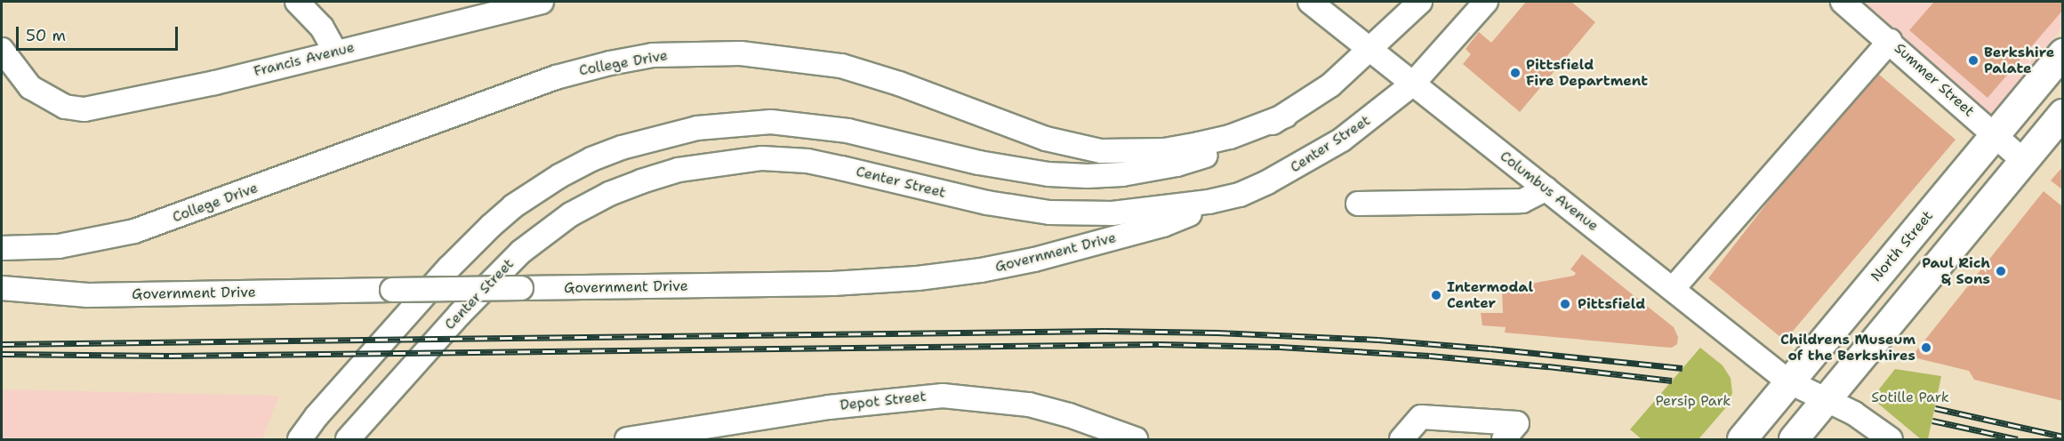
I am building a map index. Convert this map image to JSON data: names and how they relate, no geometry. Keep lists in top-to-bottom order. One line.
{"streets":{"main road":["North Street"],"street":["Francis Avenue","College Drive","Summer Street","Center Street","Columbus Avenue","Government Drive","Depot Street"]},"crossings":[["Summer Street","North Street"],["Center Street","Columbus Avenue"],["Center Street","Government Drive"],["Columbus Avenue","North Street"]],"parks":["Sotille Park","Persip Park"],"places":["Berkshire Palate","Pittsfield Fire Department","Paul Rich & Sons","Intermodal Center","Pittsfield","Childrens Museum of the Berkshires"],"scale_bar":"50 m"}
